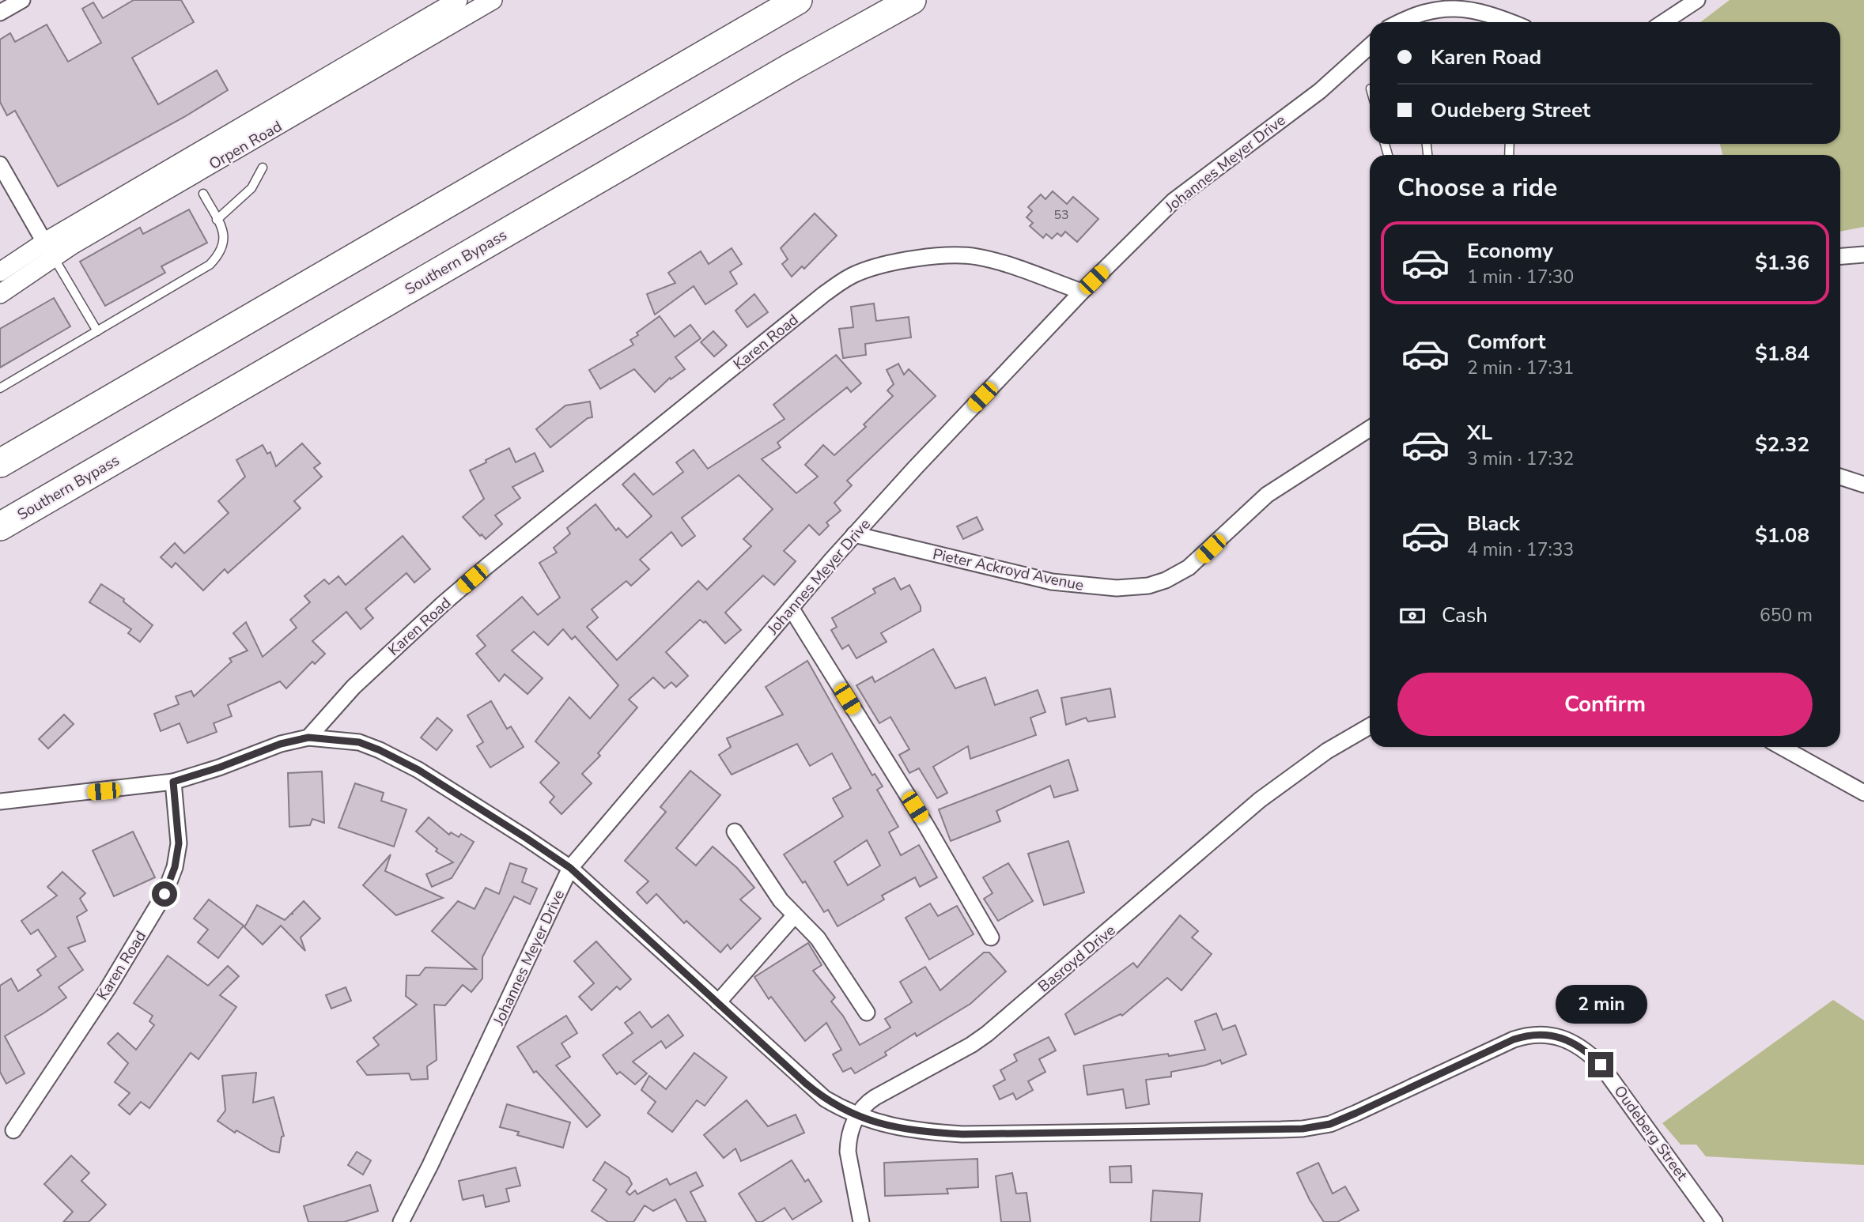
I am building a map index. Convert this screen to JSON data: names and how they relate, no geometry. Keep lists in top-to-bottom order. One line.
{"streets":{"highway":["Southern Bypass"],"street":["Orpen Road","Johannes Meyer Drive","Karen Road","Pieter Ackroyd Avenue","Basroyd Drive","Oudeberg Street"]},"crossings":[["Johannes Meyer Drive","Karen Road"],["Johannes Meyer Drive","Pieter Ackroyd Avenue"],["Johannes Meyer Drive","Oudeberg Street"],["Karen Road","Oudeberg Street"],["Basroyd Drive","Oudeberg Street"]],"house_numbers":["53"],"page":{"banner":["Karen Road","Oudeberg Street"],"heading":"Choose a ride","list":[{"name":"Economy","note":"1 min · 17:30","value":"$1.36"},{"name":"Comfort","note":"2 min · 17:31","value":"$1.84"},{"name":"XL","note":"3 min · 17:32","value":"$2.32"},{"name":"Black","note":"4 min · 17:33","value":"$1.08"}],"pay":["Cash","650 m"],"buttons":"Confirm","bubble":"2 min"}}
